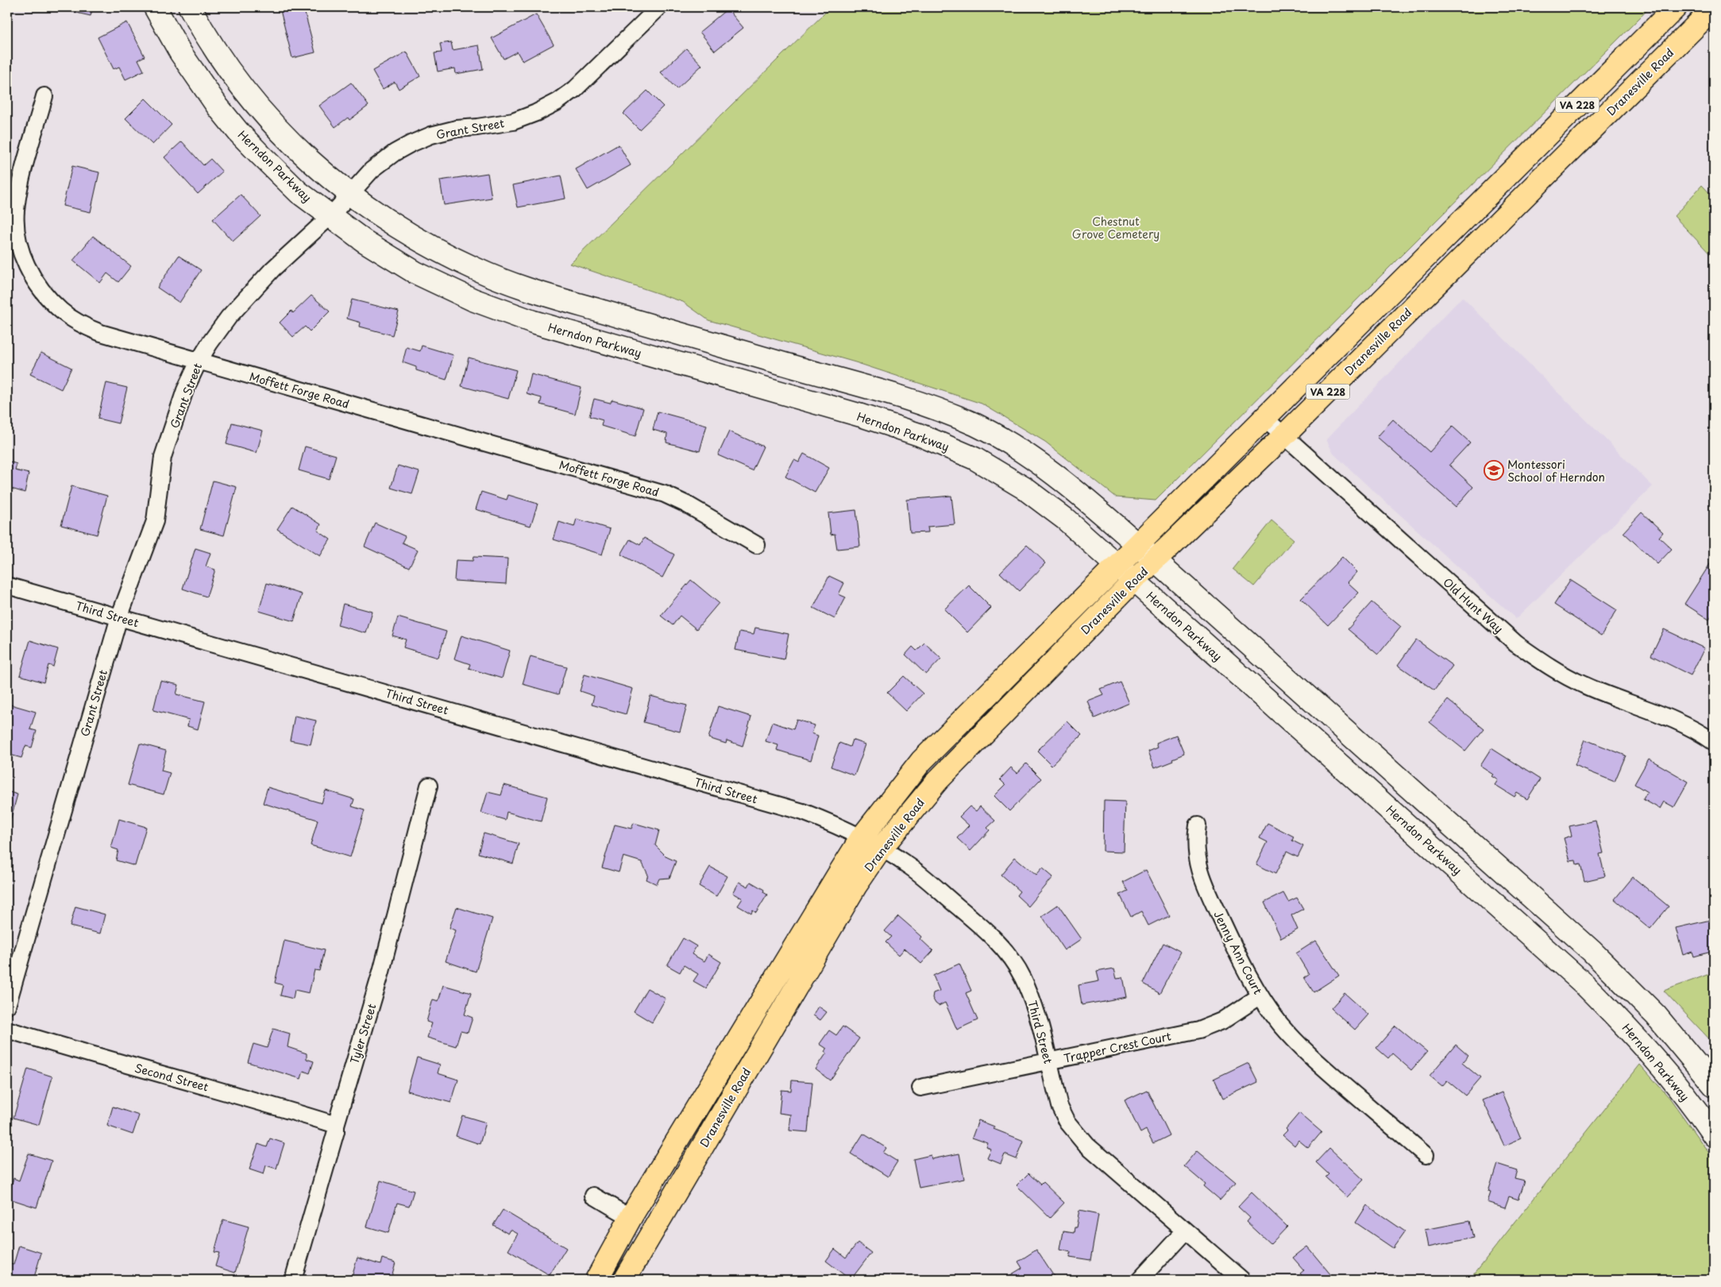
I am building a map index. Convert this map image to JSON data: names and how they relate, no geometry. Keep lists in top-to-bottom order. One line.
{"streets":{"main road":["Dranesville Road","VA 228","Herndon Parkway"],"street":["Grant Street","Moffett Forge Road","Old Hunt Way","Third Street","Jenny Ann Court","Tyler Street","Trapper Crest Court","Second Street"]},"crossings":[["Dranesville Road","Herndon Parkway"],["Dranesville Road","Old Hunt Way"],["Dranesville Road","Third Street"],["Grant Street","Herndon Parkway"],["Grant Street","Moffett Forge Road"],["Grant Street","Third Street"],["Third Street","Trapper Crest Court"],["Jenny Ann Court","Trapper Crest Court"],["Tyler Street","Second Street"]],"parks":["Chestnut Grove Cemetery"],"places":{"school or university":["Montessori School of Herndon"]}}
